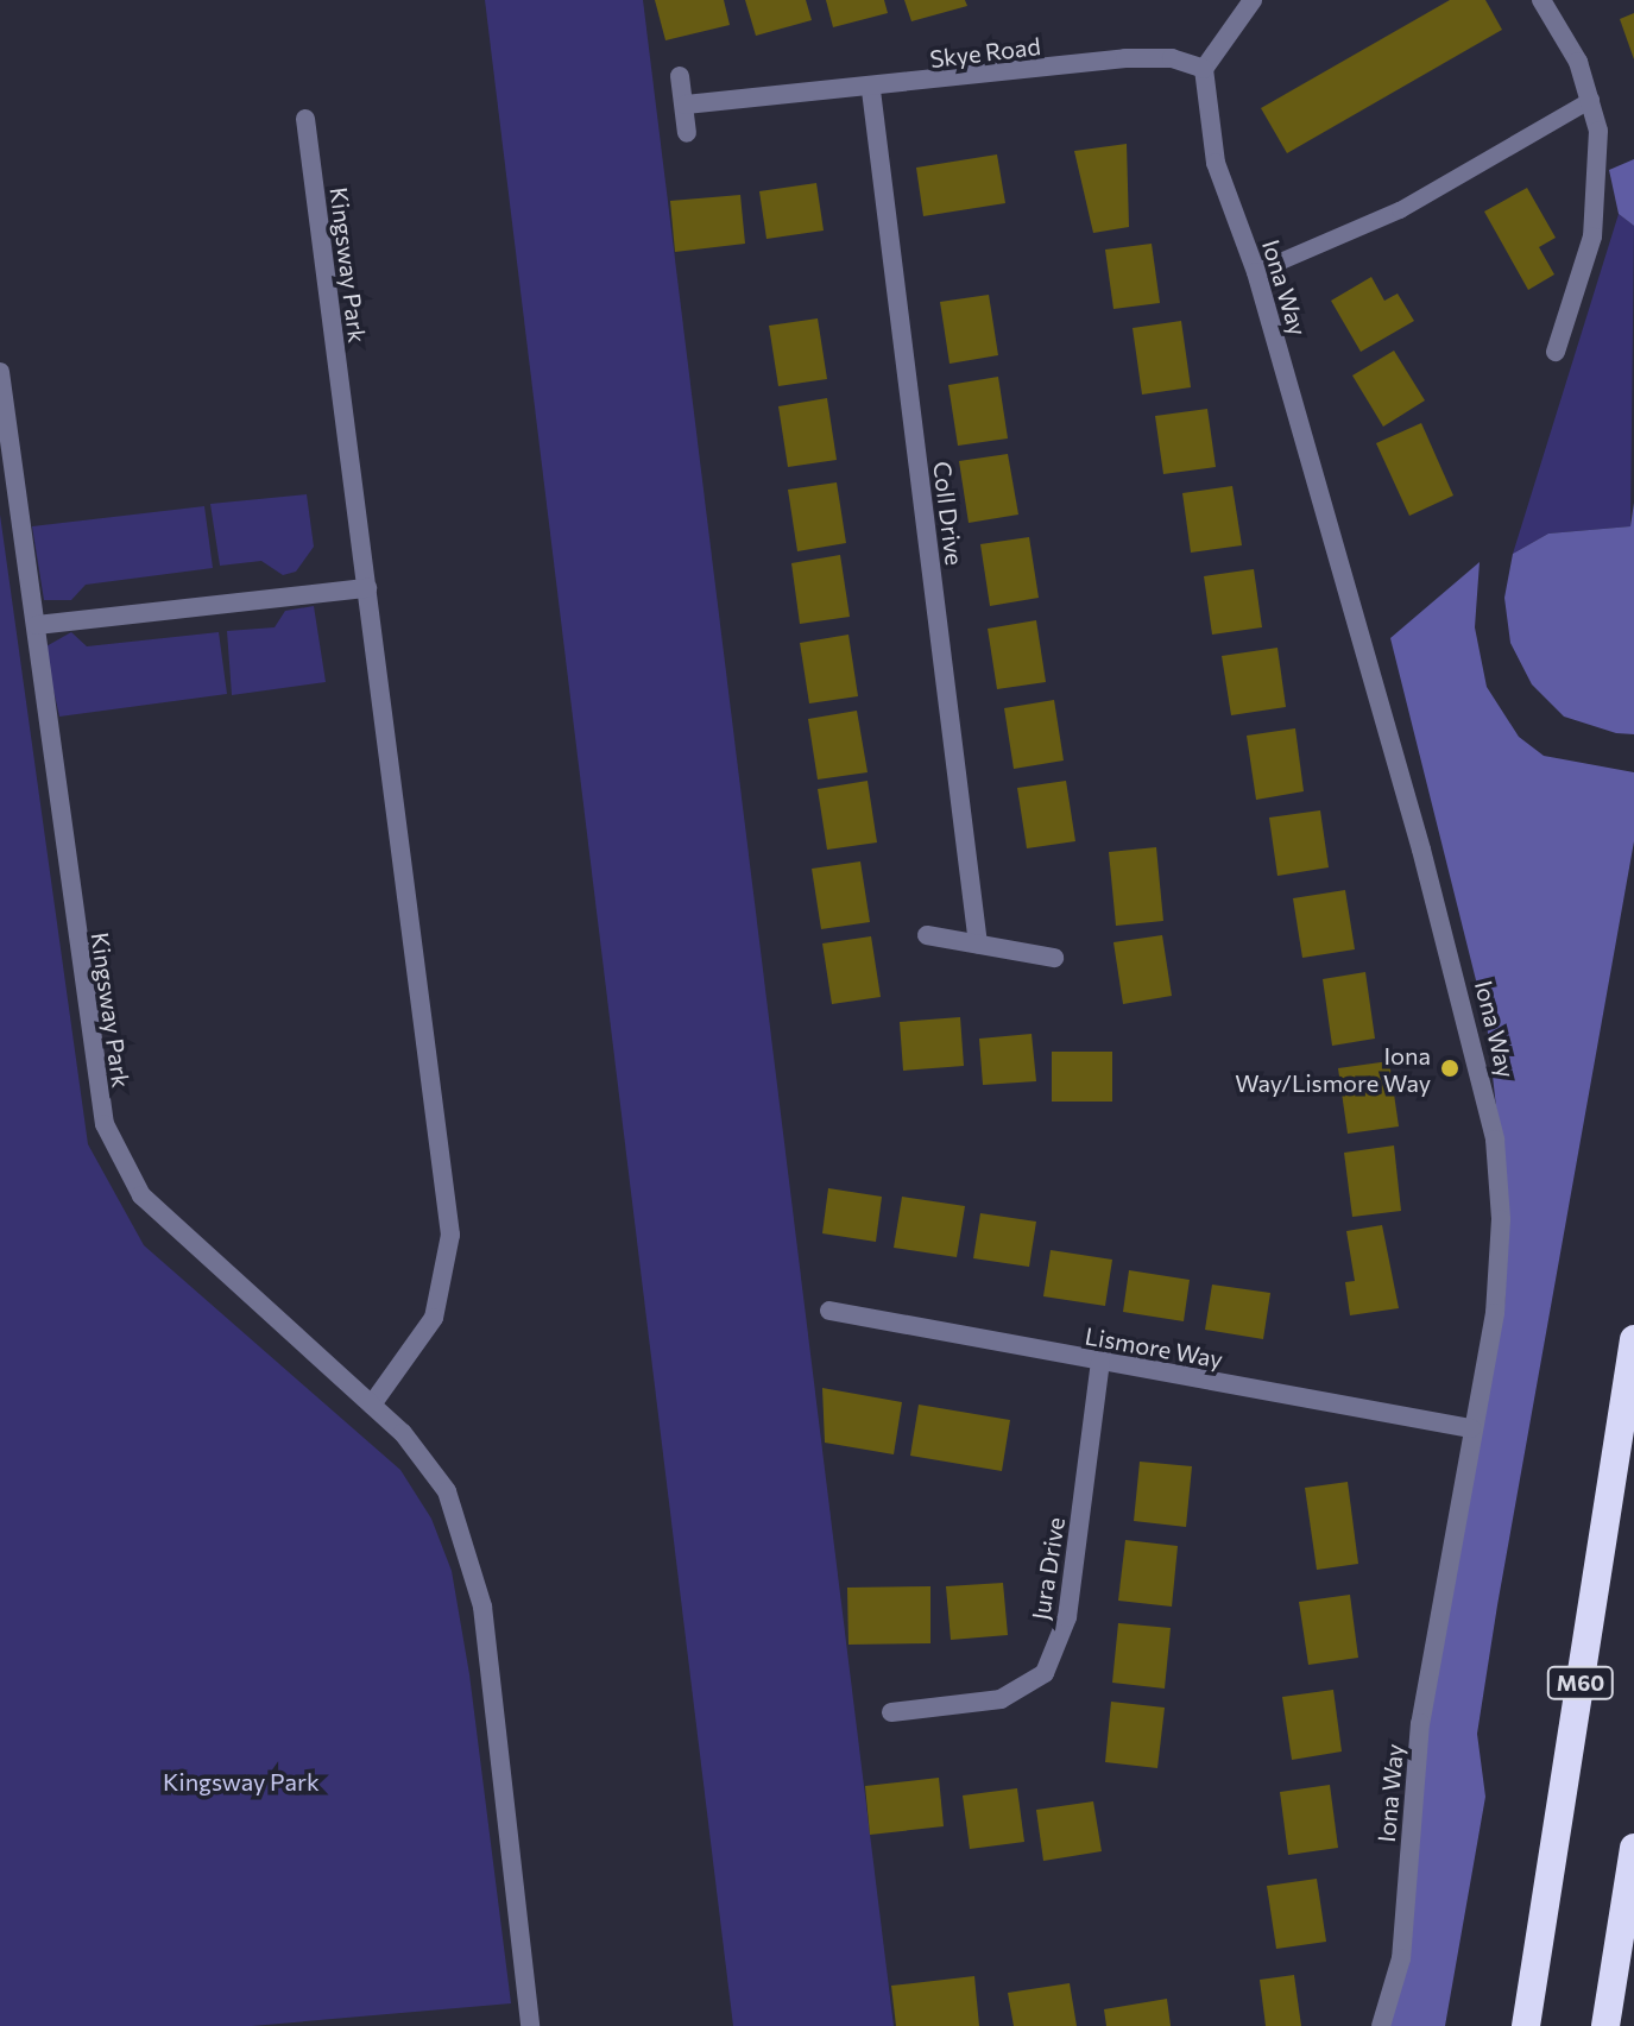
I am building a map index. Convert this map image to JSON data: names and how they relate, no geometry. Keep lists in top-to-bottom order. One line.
{"streets":{"highway":["M60"],"street":["Skye Road","Kingsway Park","Iona Way","Coll Drive","Lismore Way","Jura Drive"]},"crossings":[["Skye Road","Iona Way"],["Skye Road","Coll Drive"],["Iona Way","Lismore Way"],["Lismore Way","Jura Drive"]],"parks":["Kingsway Park"],"places":["Iona Way/Lismore Way"]}
